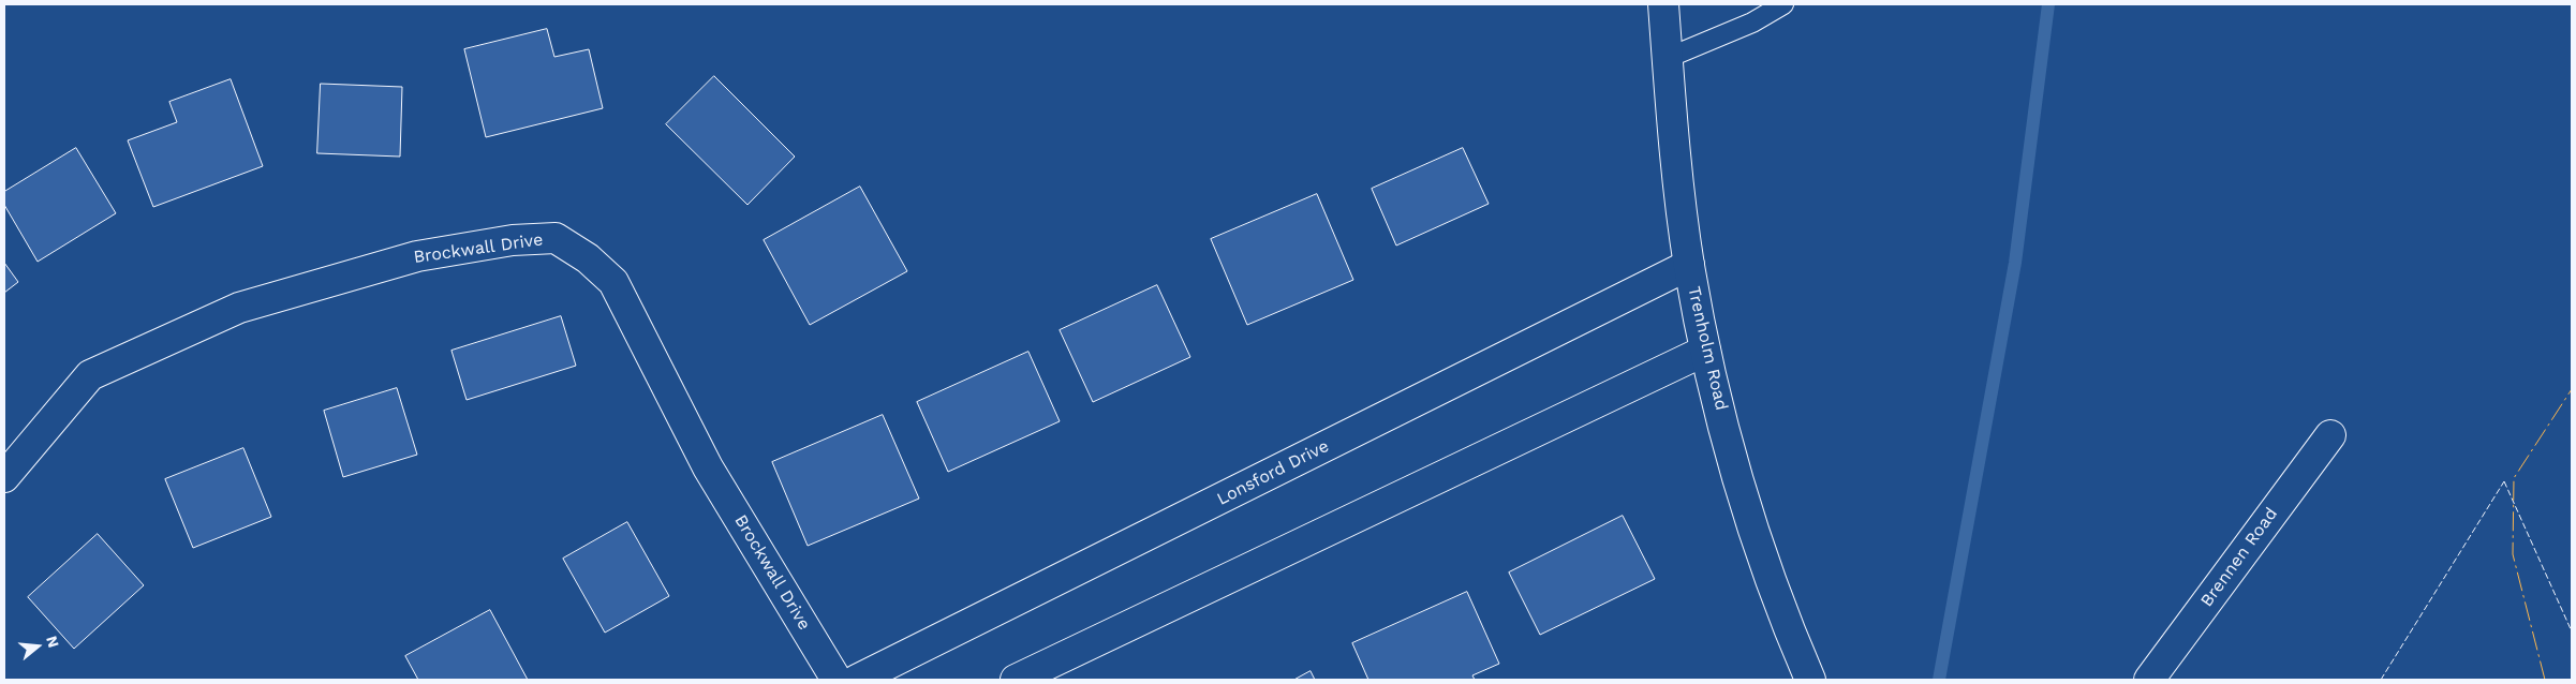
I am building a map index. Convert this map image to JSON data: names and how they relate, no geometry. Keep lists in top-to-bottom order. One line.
{"streets":{"street":["Brockwall Drive","Trenholm Road","Lonsford Drive","Brennen Road"]},"crossings":[["Trenholm Road","Lonsford Drive"]],"north":"right"}
